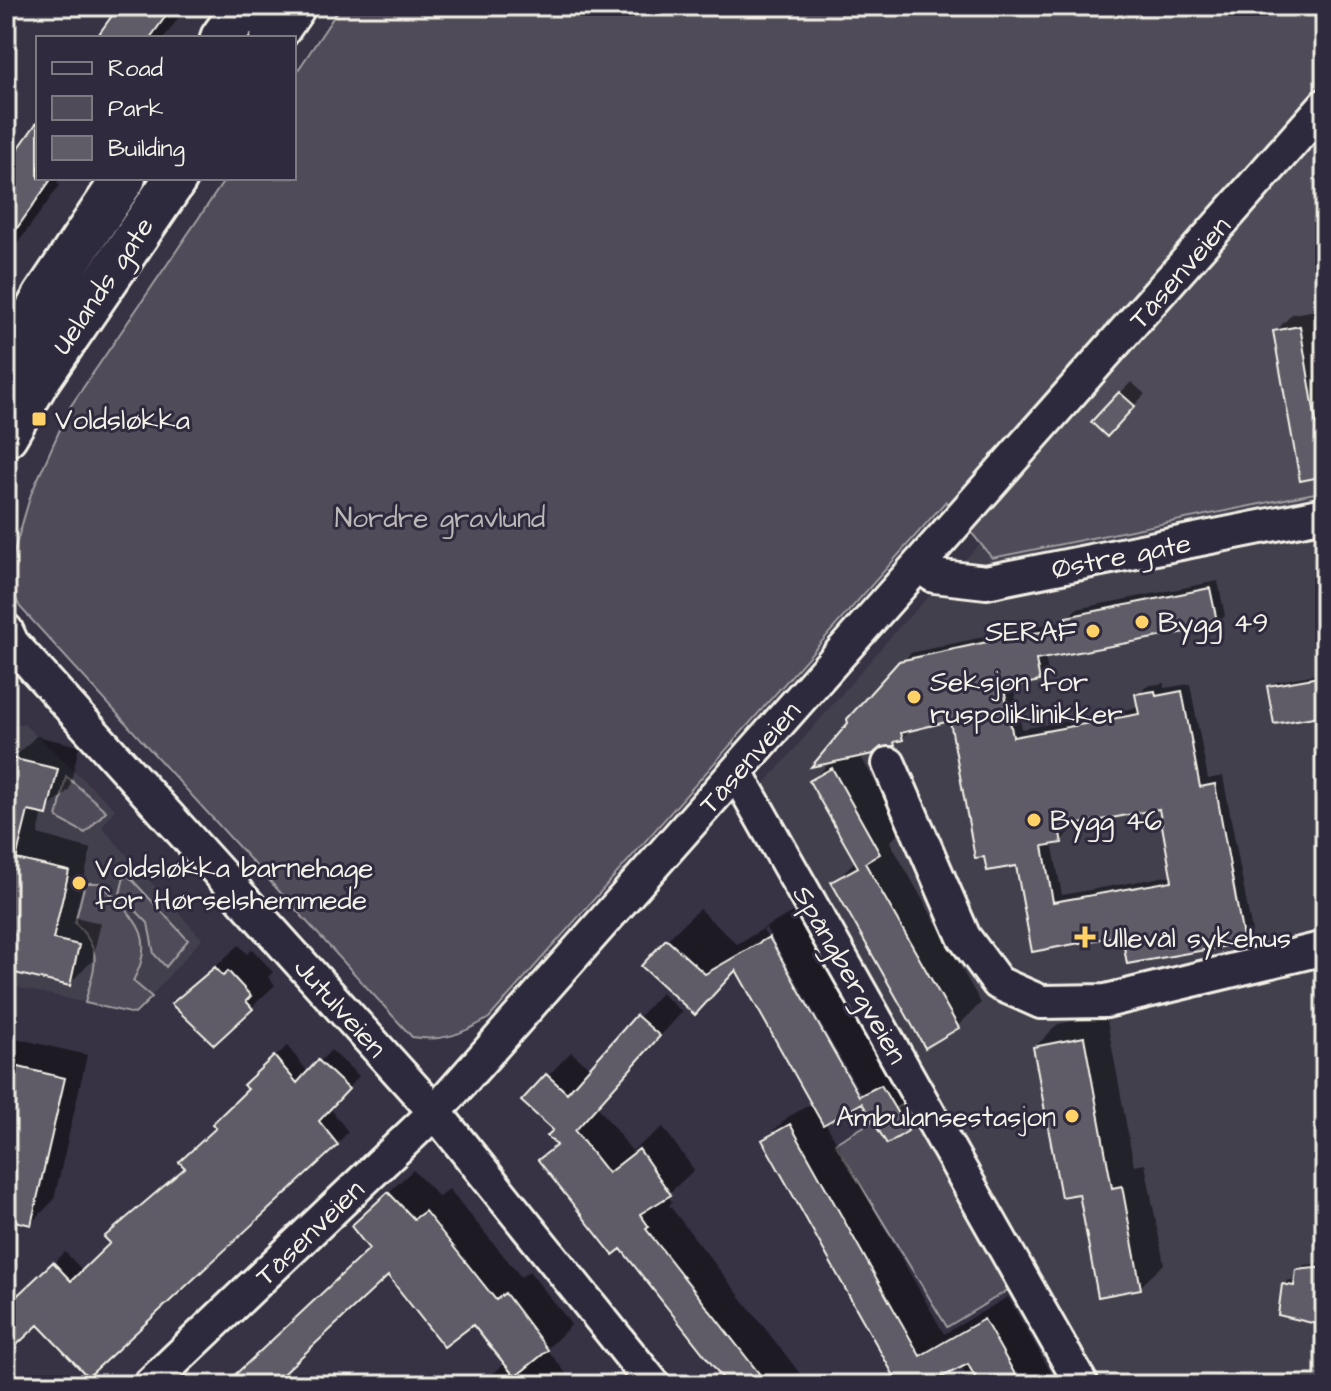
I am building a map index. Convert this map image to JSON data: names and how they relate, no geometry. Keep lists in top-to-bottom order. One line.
{"streets":{"main road":["Uelands gate"],"street":["Tåsenveien","Østre gate","Spångbergveien","Jutulveien"]},"crossings":[["Tåsenveien","Østre gate"],["Tåsenveien","Spångbergveien"],["Tåsenveien","Jutulveien"]],"parks":["Nordre gravlund"],"places":{"transit":["Voldsløkka"],"other":["Bygg 49","SERAF","Seksjon for ruspoliklinikker","Bygg 46","Voldsløkka barnehage for Hørselshemmede","Ambulansestasjon"],"health":["Ullevål sykehus"]},"legend":["Road","Park","Building"]}
